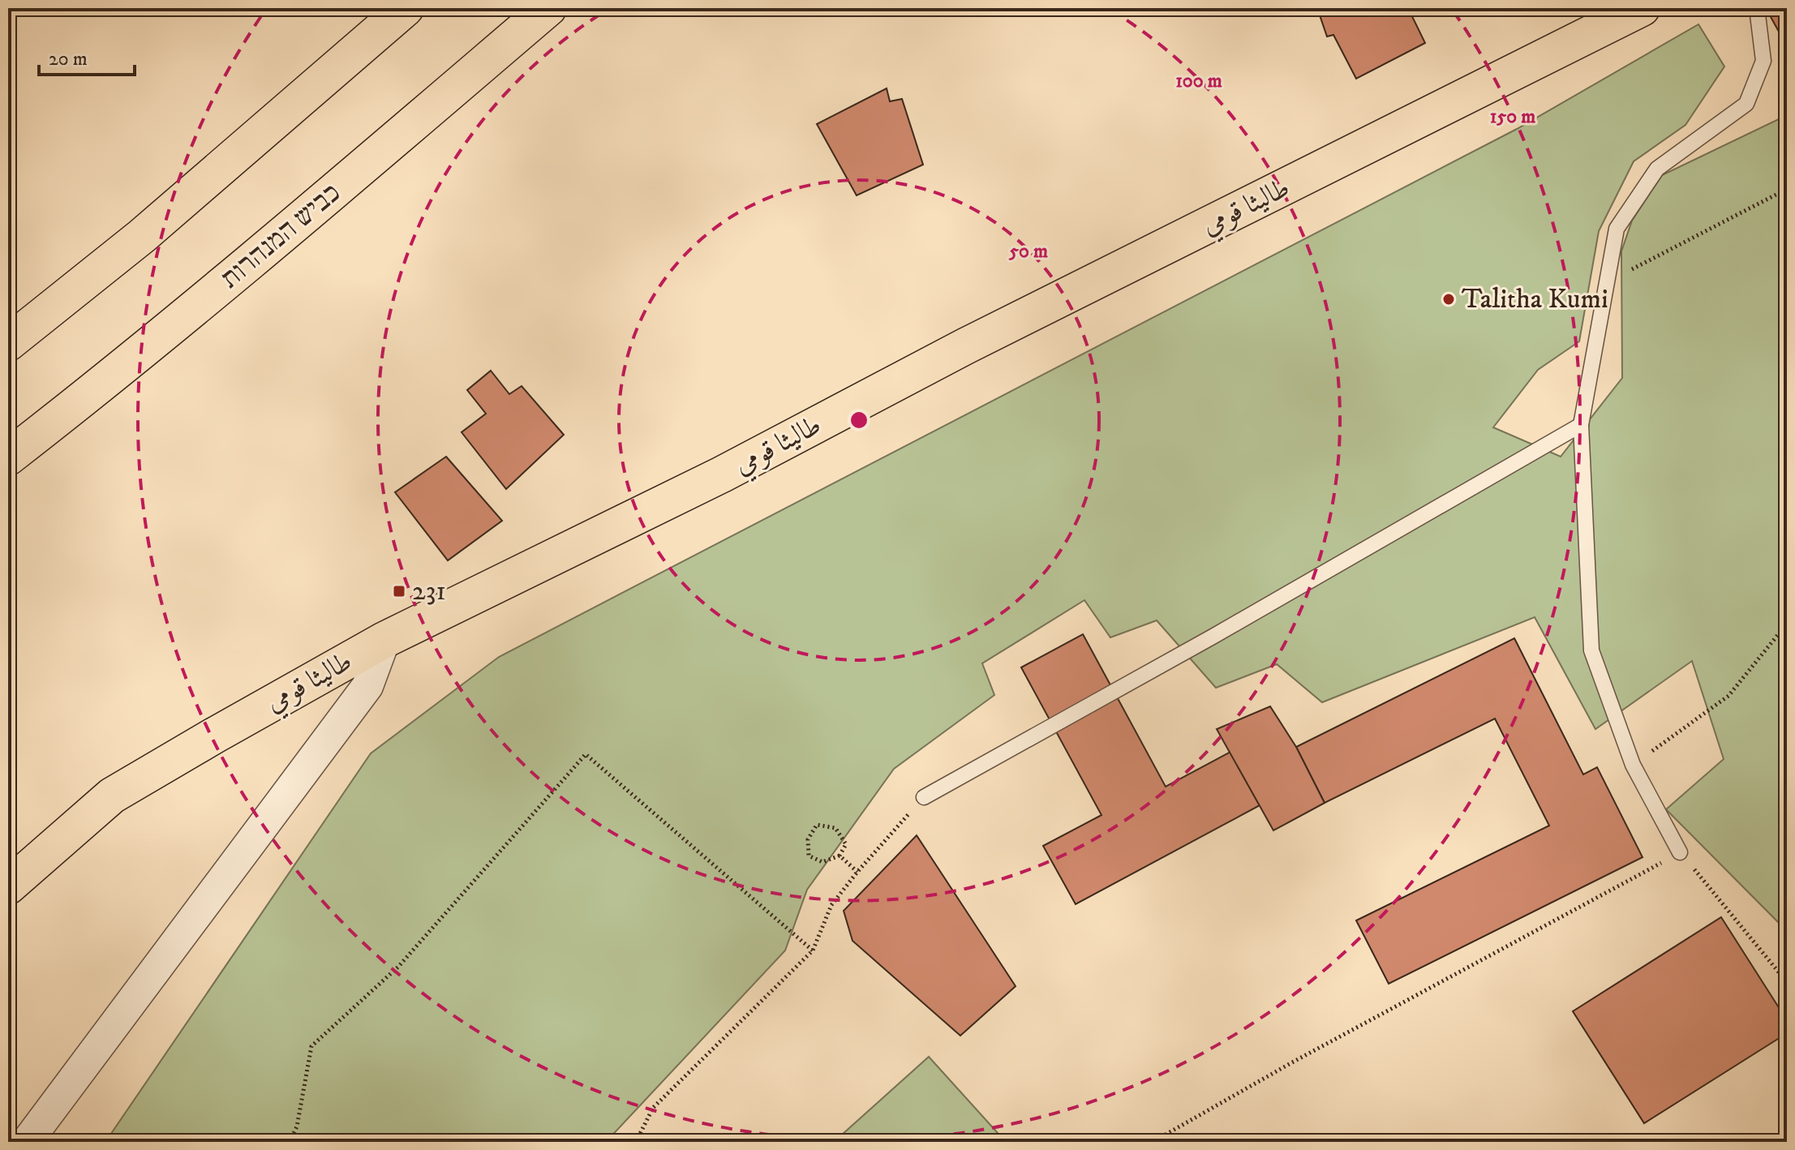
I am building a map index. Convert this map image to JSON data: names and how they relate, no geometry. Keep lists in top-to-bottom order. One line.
{"streets":{"main road":["طاليثا قومي","כביש המנהרות"]},"places":{"other":["Talitha Kumi"],"transit":["231"]},"scale_bar":"20 m","rings":["100 m","150 m","50 m"]}
